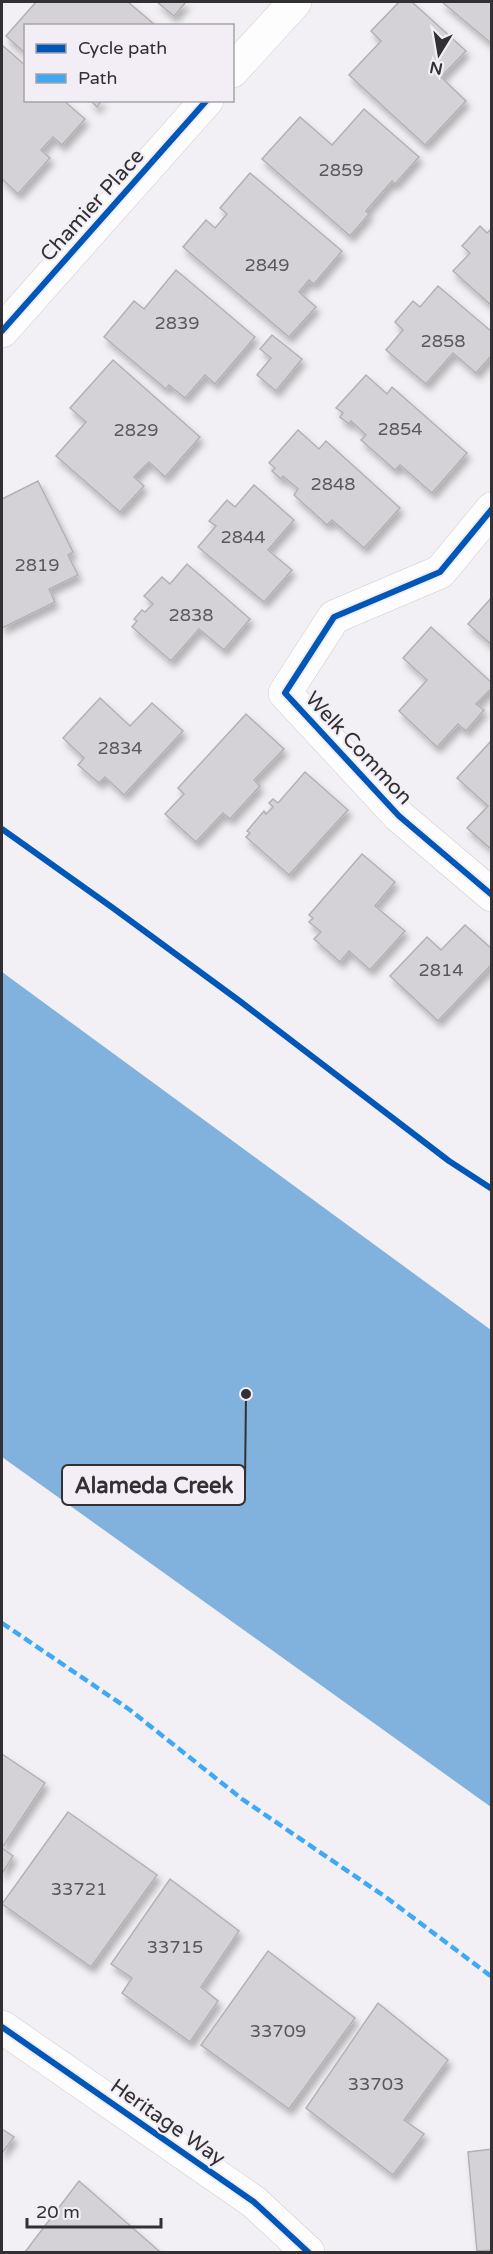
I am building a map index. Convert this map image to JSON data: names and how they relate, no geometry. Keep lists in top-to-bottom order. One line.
{"streets":{"street":["Chamier Place","Welk Common","Heritage Way"]},"places":["Alameda Creek"],"house_numbers":["2859","2849","2839","2858","2854","2829","2848","2844","2819","2838","2834","2814","33721","33715","33709","33703"],"legend":["Cycle path","Path"],"scale_bar":"20 m","north":"bottom"}
